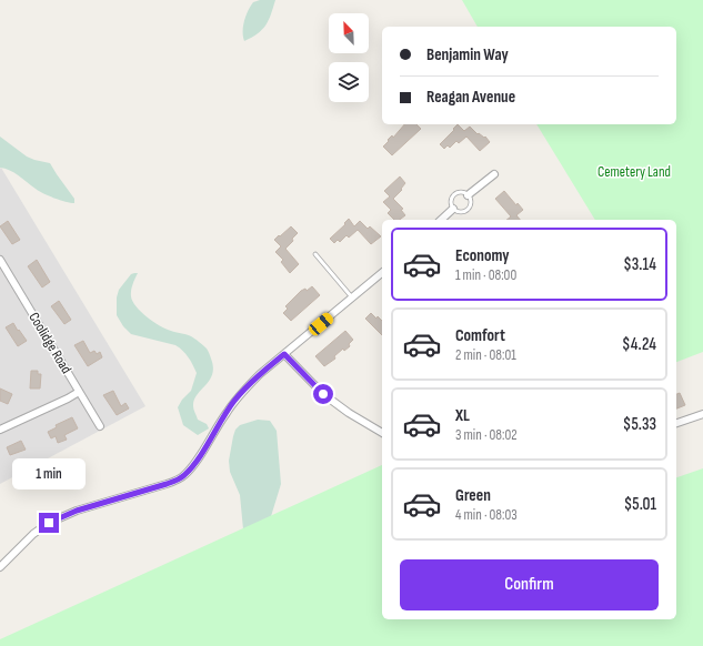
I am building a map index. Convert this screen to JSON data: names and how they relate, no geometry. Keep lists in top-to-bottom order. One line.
{"streets":{"street":["Coolidge Road"]},"parks":["Cemetery Land"],"north":"top left","page":{"banner":["Benjamin Way","Reagan Avenue"],"list":[{"name":"Economy","note":"1 min · 08:00","value":"$3.14"},{"name":"Comfort","note":"2 min · 08:01","value":"$4.24"},{"name":"XL","note":"3 min · 08:02","value":"$5.33"},{"name":"Green","note":"4 min · 08:03","value":"$5.01"}],"bubble":"1 min","buttons":"Confirm"}}
